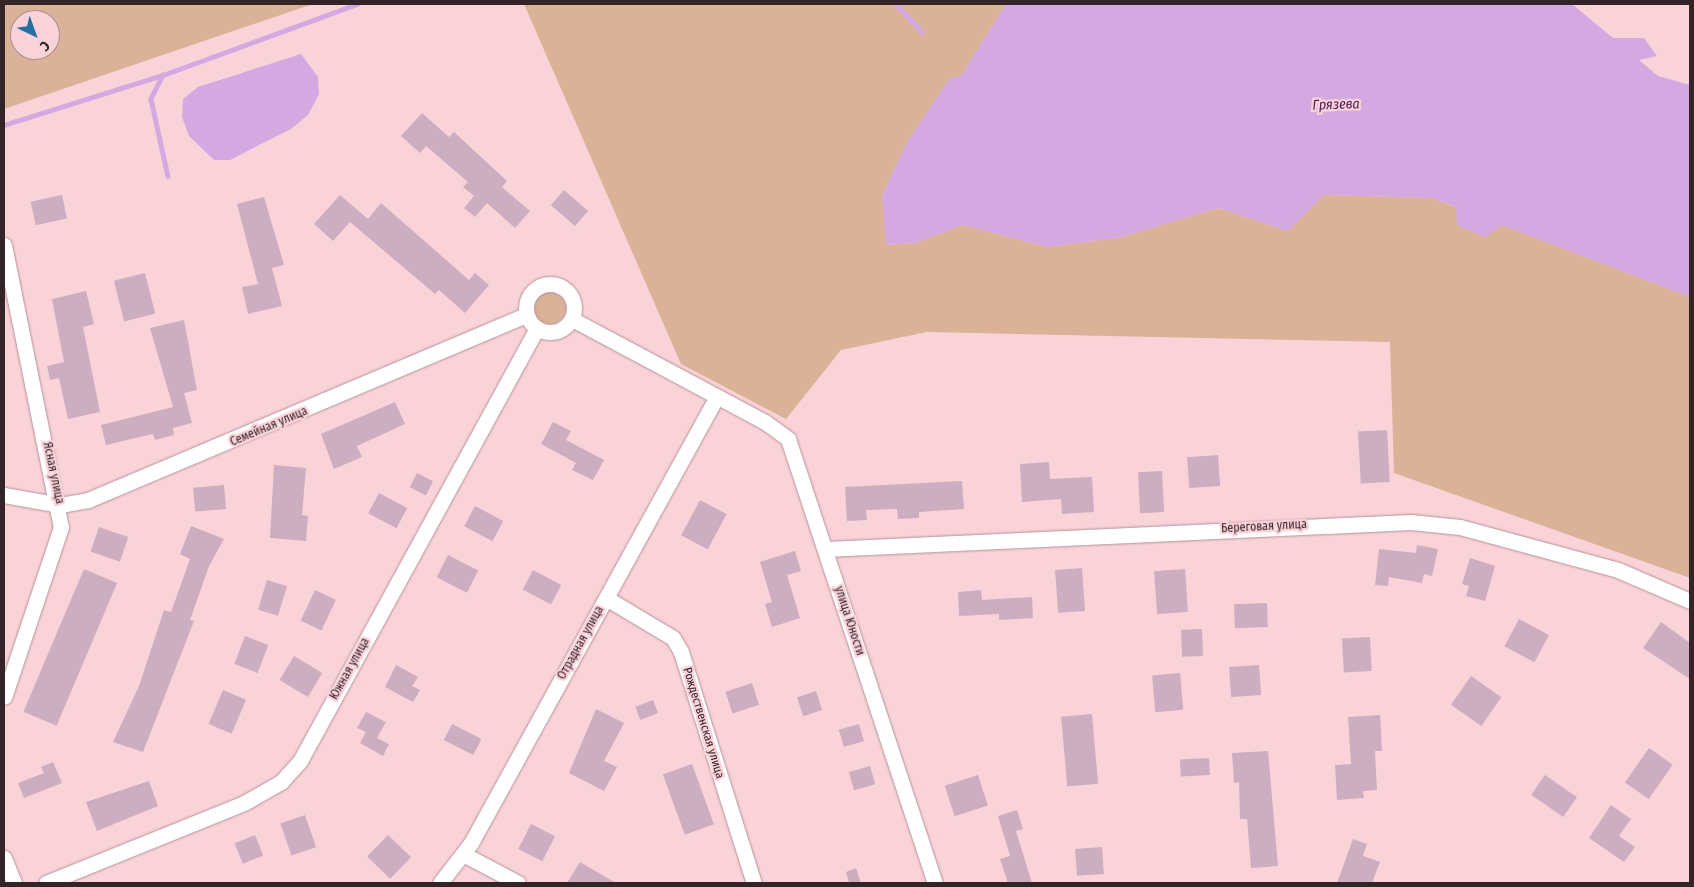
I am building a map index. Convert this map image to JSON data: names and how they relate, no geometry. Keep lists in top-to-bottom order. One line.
{"streets":{"street":["Семейная улица","Ясная улица","Береговая улица","улица Юности","Отрадная улица","Южная улица","Рождественская улица"]},"crossings":[["Семейная улица","Ясная улица"],["Семейная улица","улица Юности"],["Семейная улица","Южная улица"],["Береговая улица","улица Юности"],["улица Юности","Отрадная улица"],["улица Юности","Южная улица"],["Отрадная улица","Рождественская улица"]],"water":["Грязева"],"north":"bottom right"}
